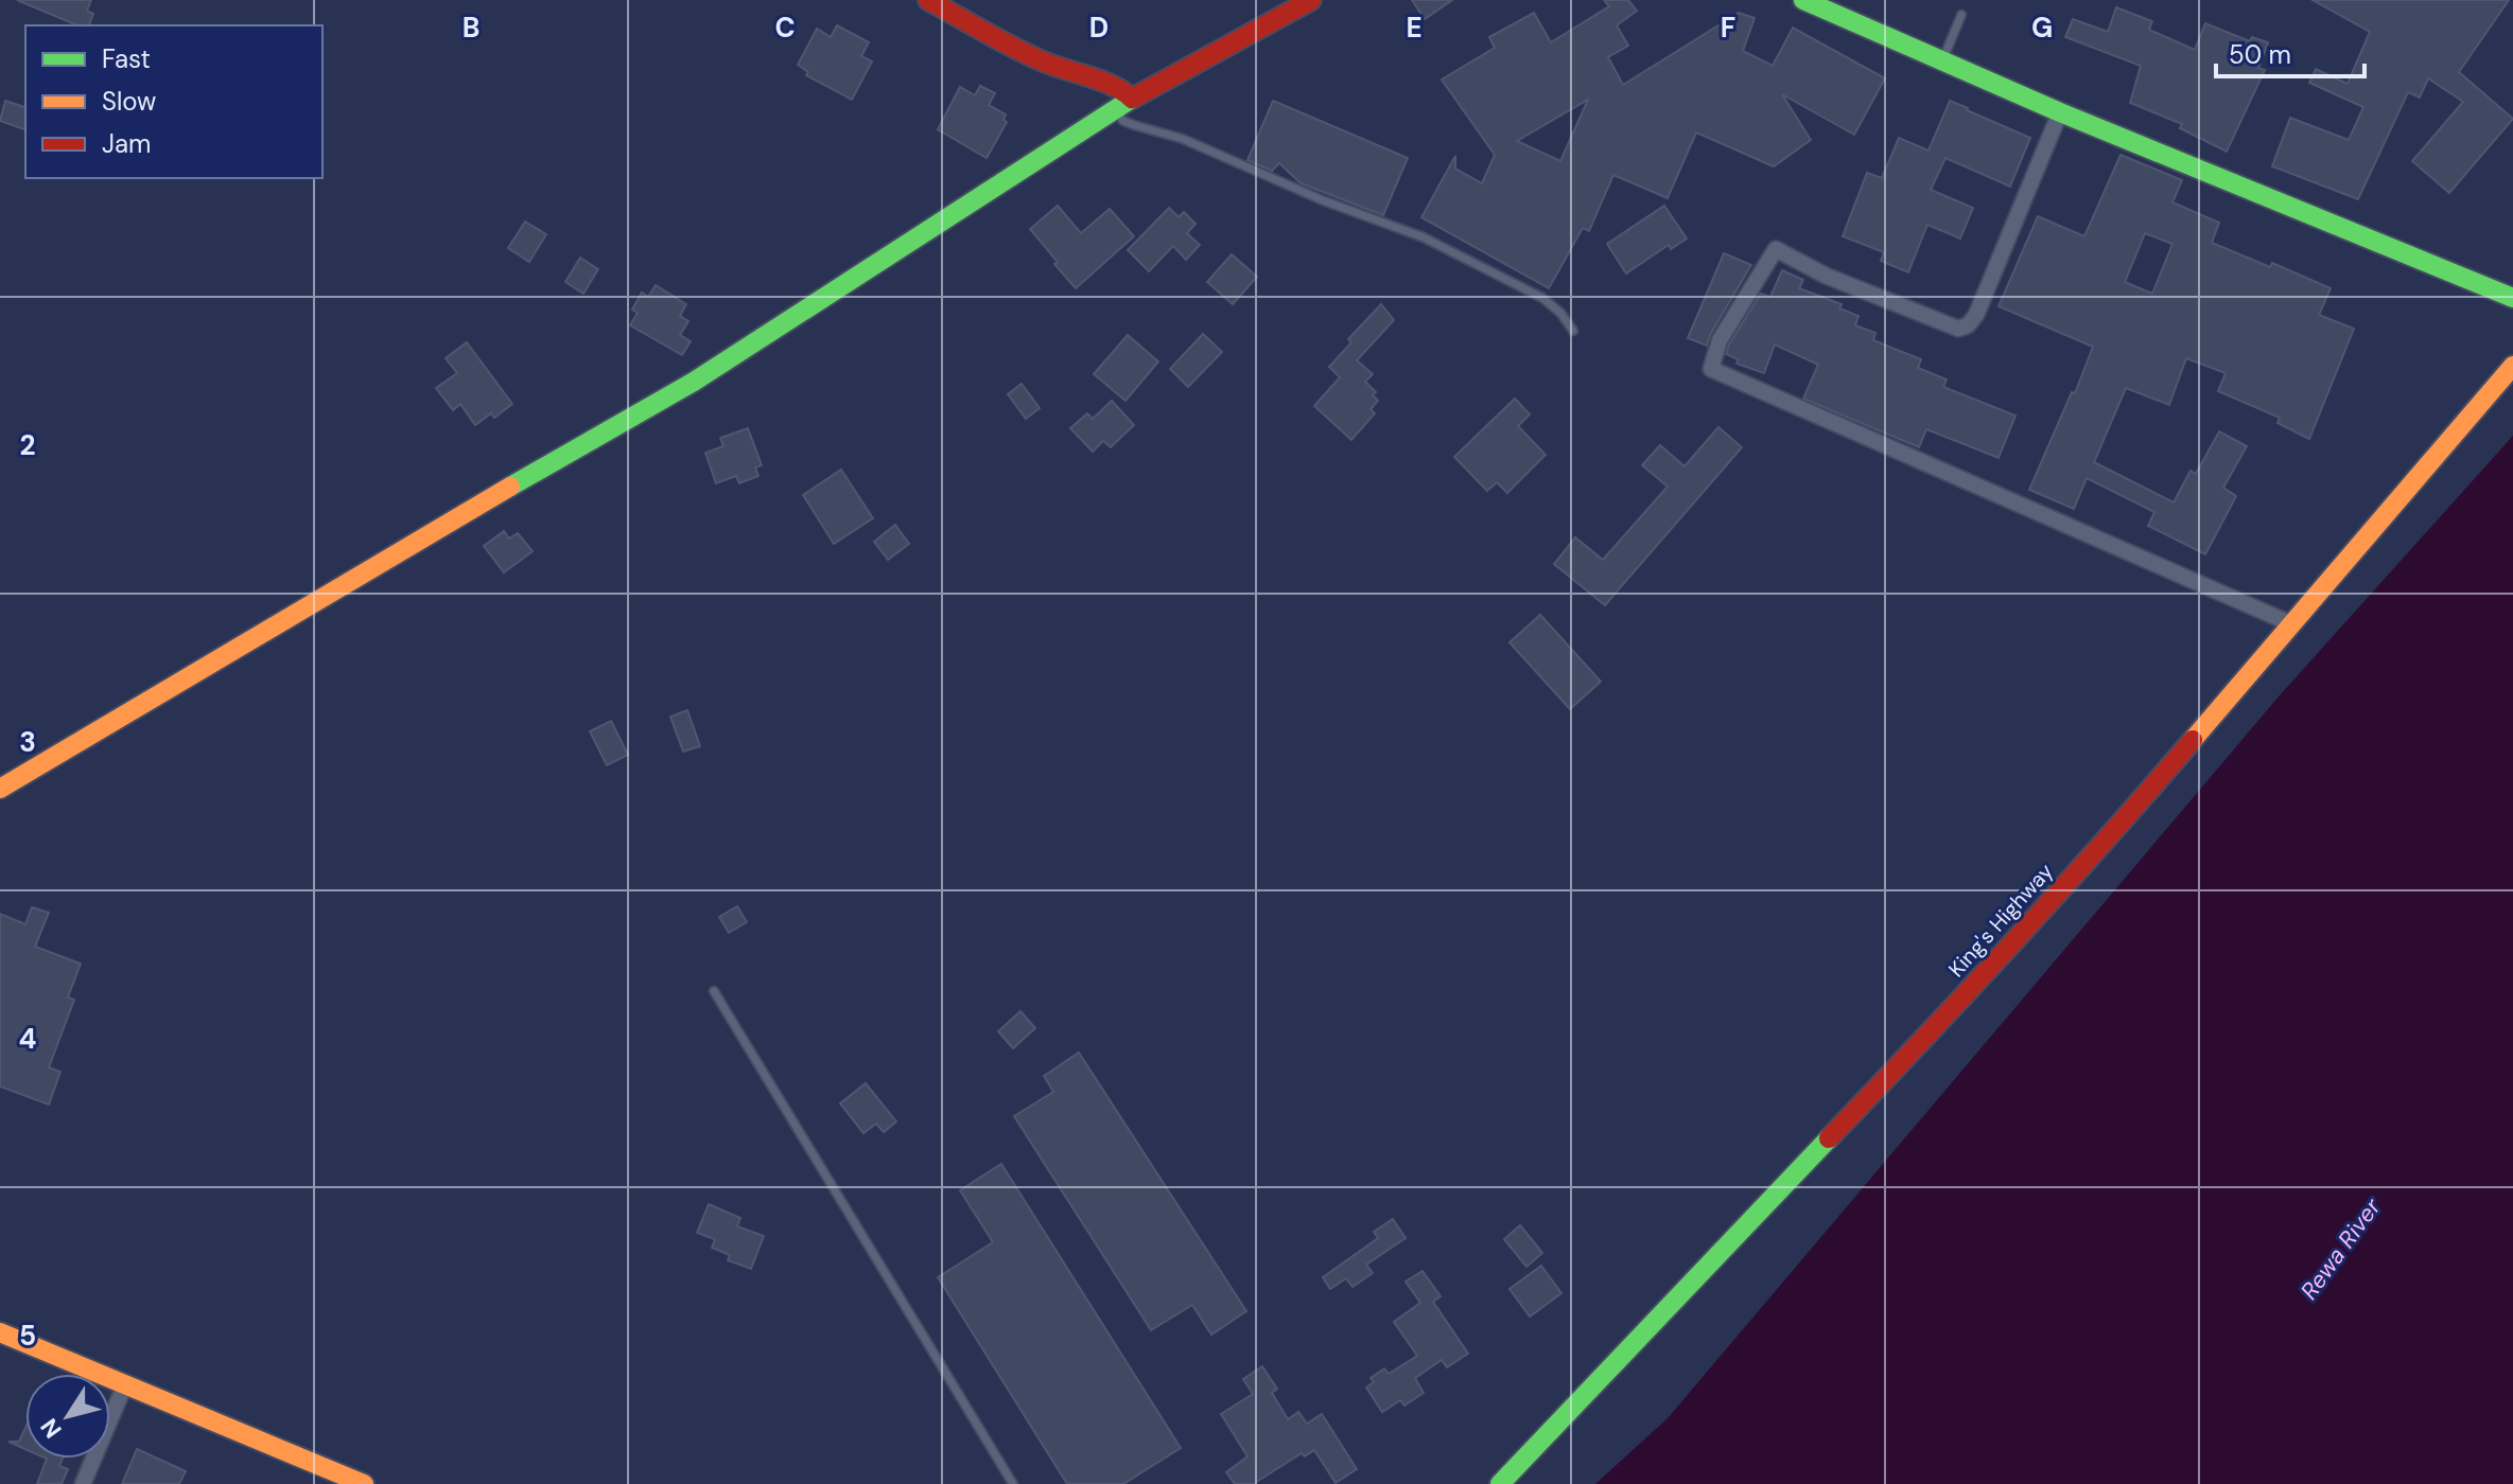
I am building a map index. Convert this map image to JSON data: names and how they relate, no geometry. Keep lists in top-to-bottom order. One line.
{"streets":{"main road":["King's Highway"]},"water":["Rewa River"],"legend":["Fast","Slow","Jam"],"scale_bar":"50 m","north":"bottom left","grid":{"columns":["B","C","D","E","F","G"],"rows":["2","3","4","5"]}}
